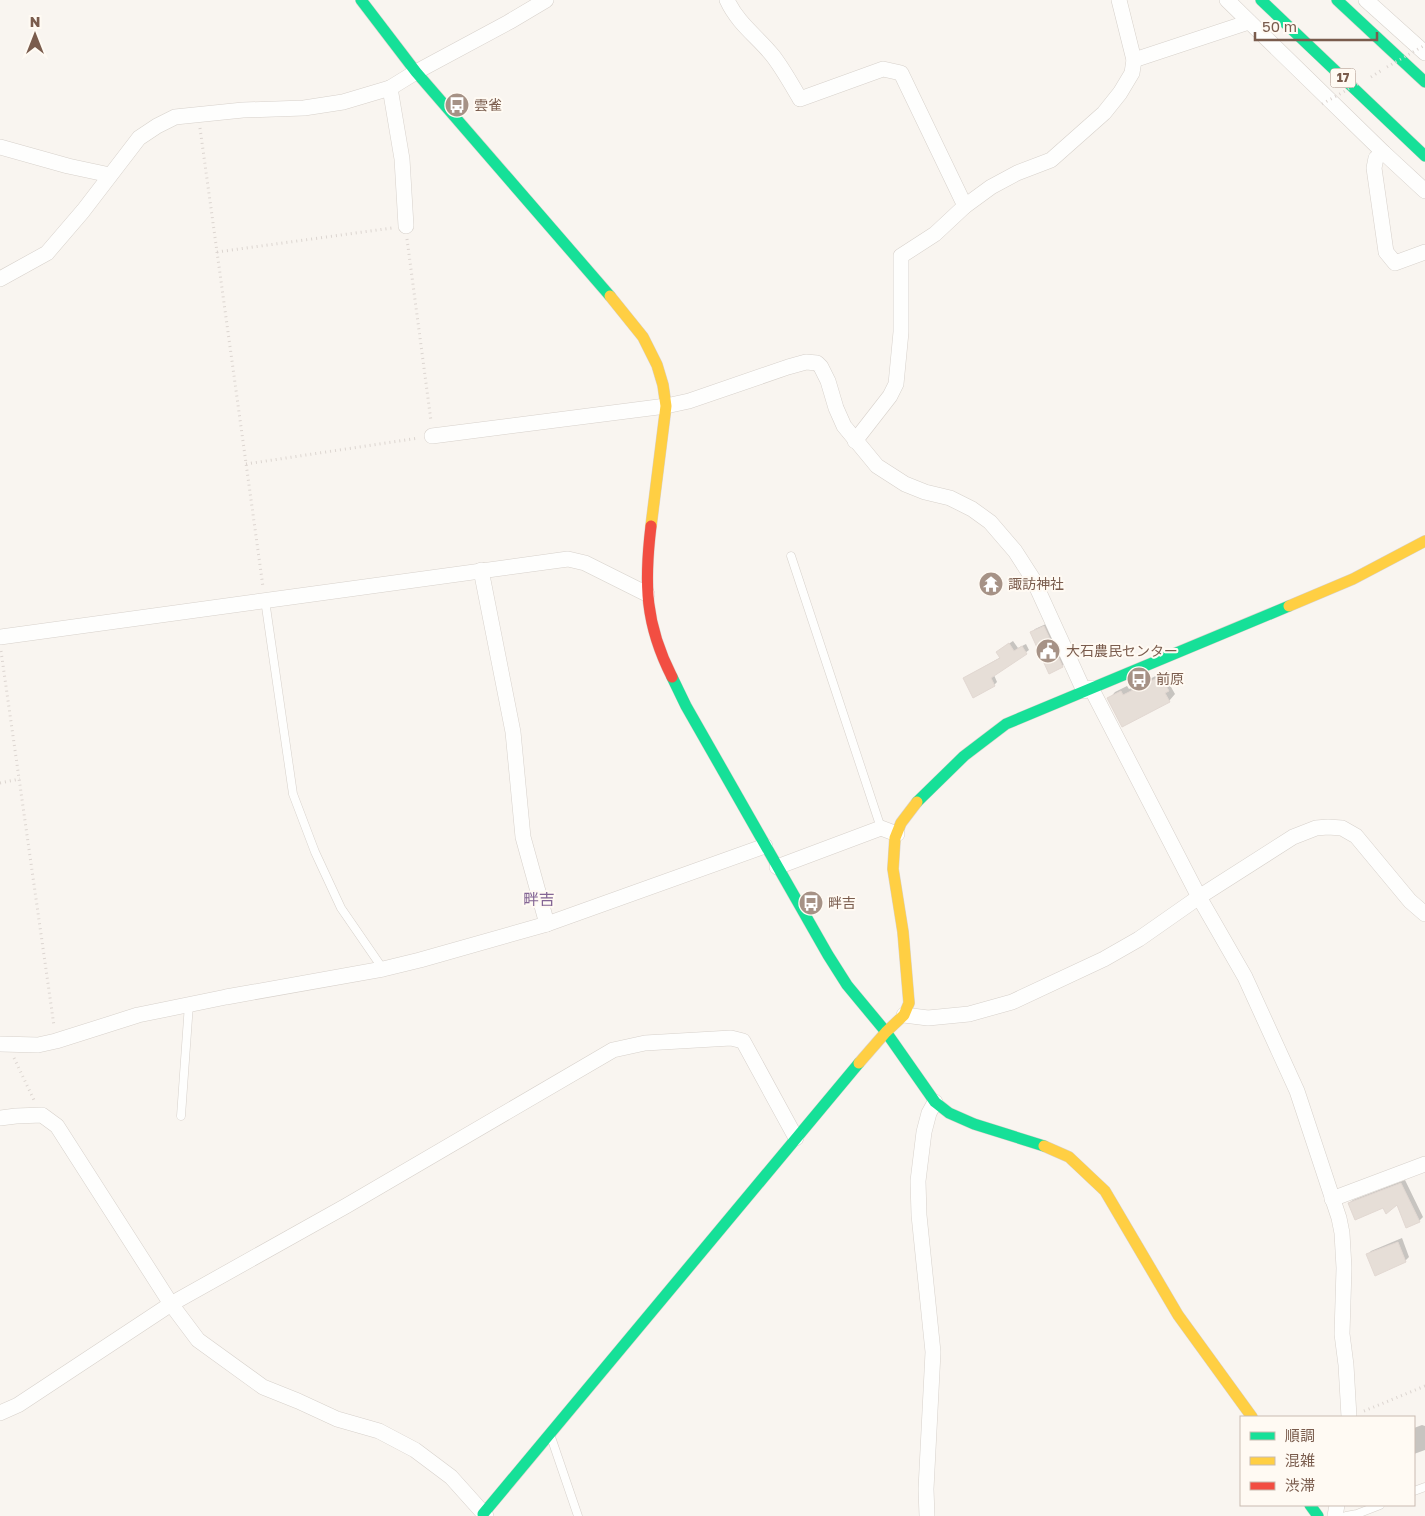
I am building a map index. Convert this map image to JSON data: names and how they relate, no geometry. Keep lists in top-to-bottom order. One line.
{"streets":{"main road":["17"]},"districts":["畔吉"],"places":{"bus stop":["雲雀","前原","畔吉"],"temple":["諏訪神社"],"public building":["大石農民センター"]},"legend":["順調","混雑","渋滞"],"scale_bar":"50 m","north":"top"}
